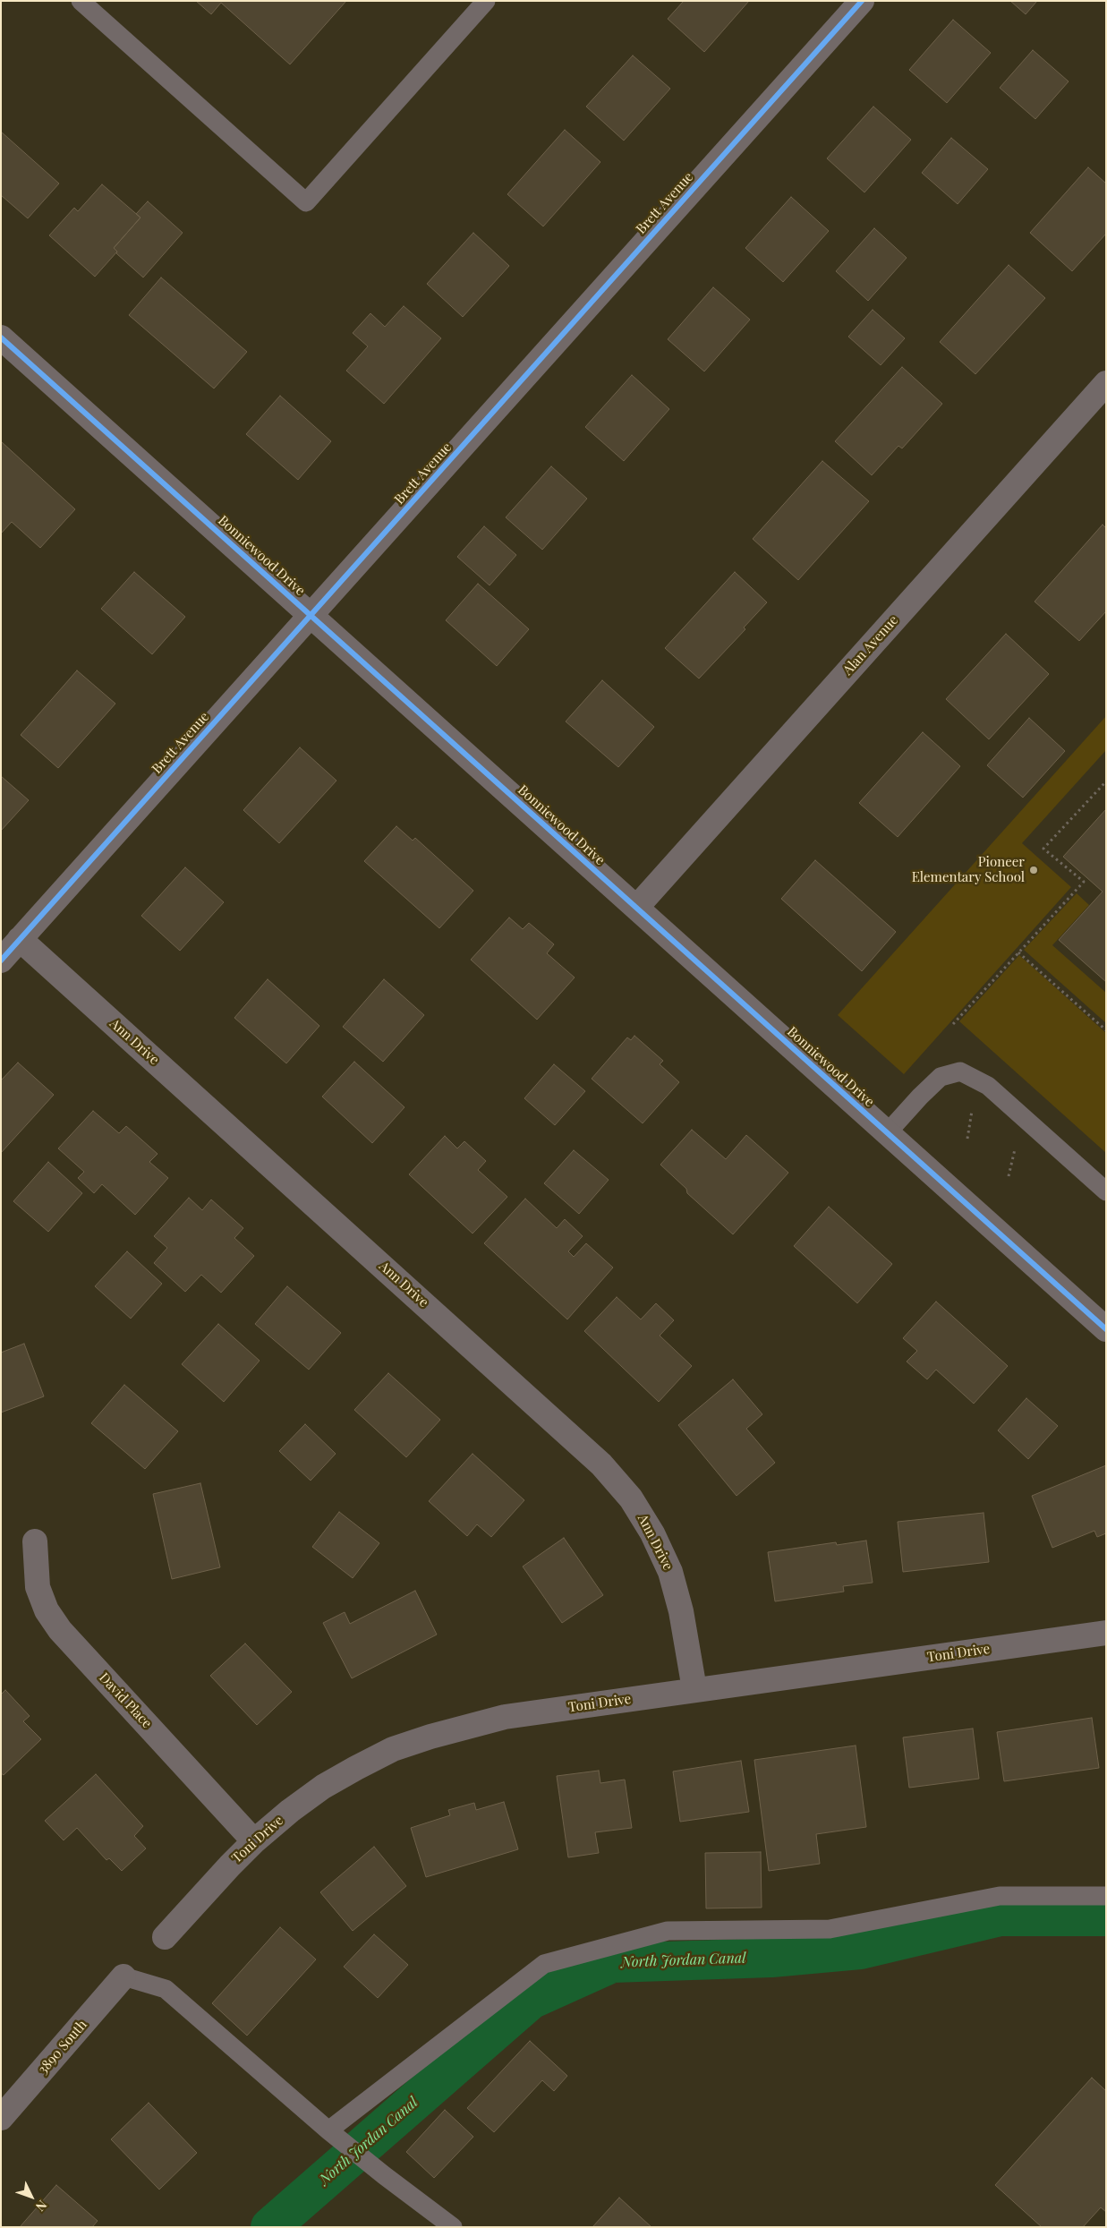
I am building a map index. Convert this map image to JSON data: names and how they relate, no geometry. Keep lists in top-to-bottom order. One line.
{"streets":{"street":["Brett Avenue","Bonniewood Drive","Alan Avenue","Ann Drive","Toni Drive","David Place","3890 South"]},"crossings":[["Brett Avenue","Bonniewood Drive"],["Brett Avenue","Ann Drive"],["Bonniewood Drive","Alan Avenue"],["Ann Drive","Toni Drive"],["Toni Drive","David Place"]],"water":["North Jordan Canal"],"places":["Pioneer Elementary School"],"north":"bottom right"}
